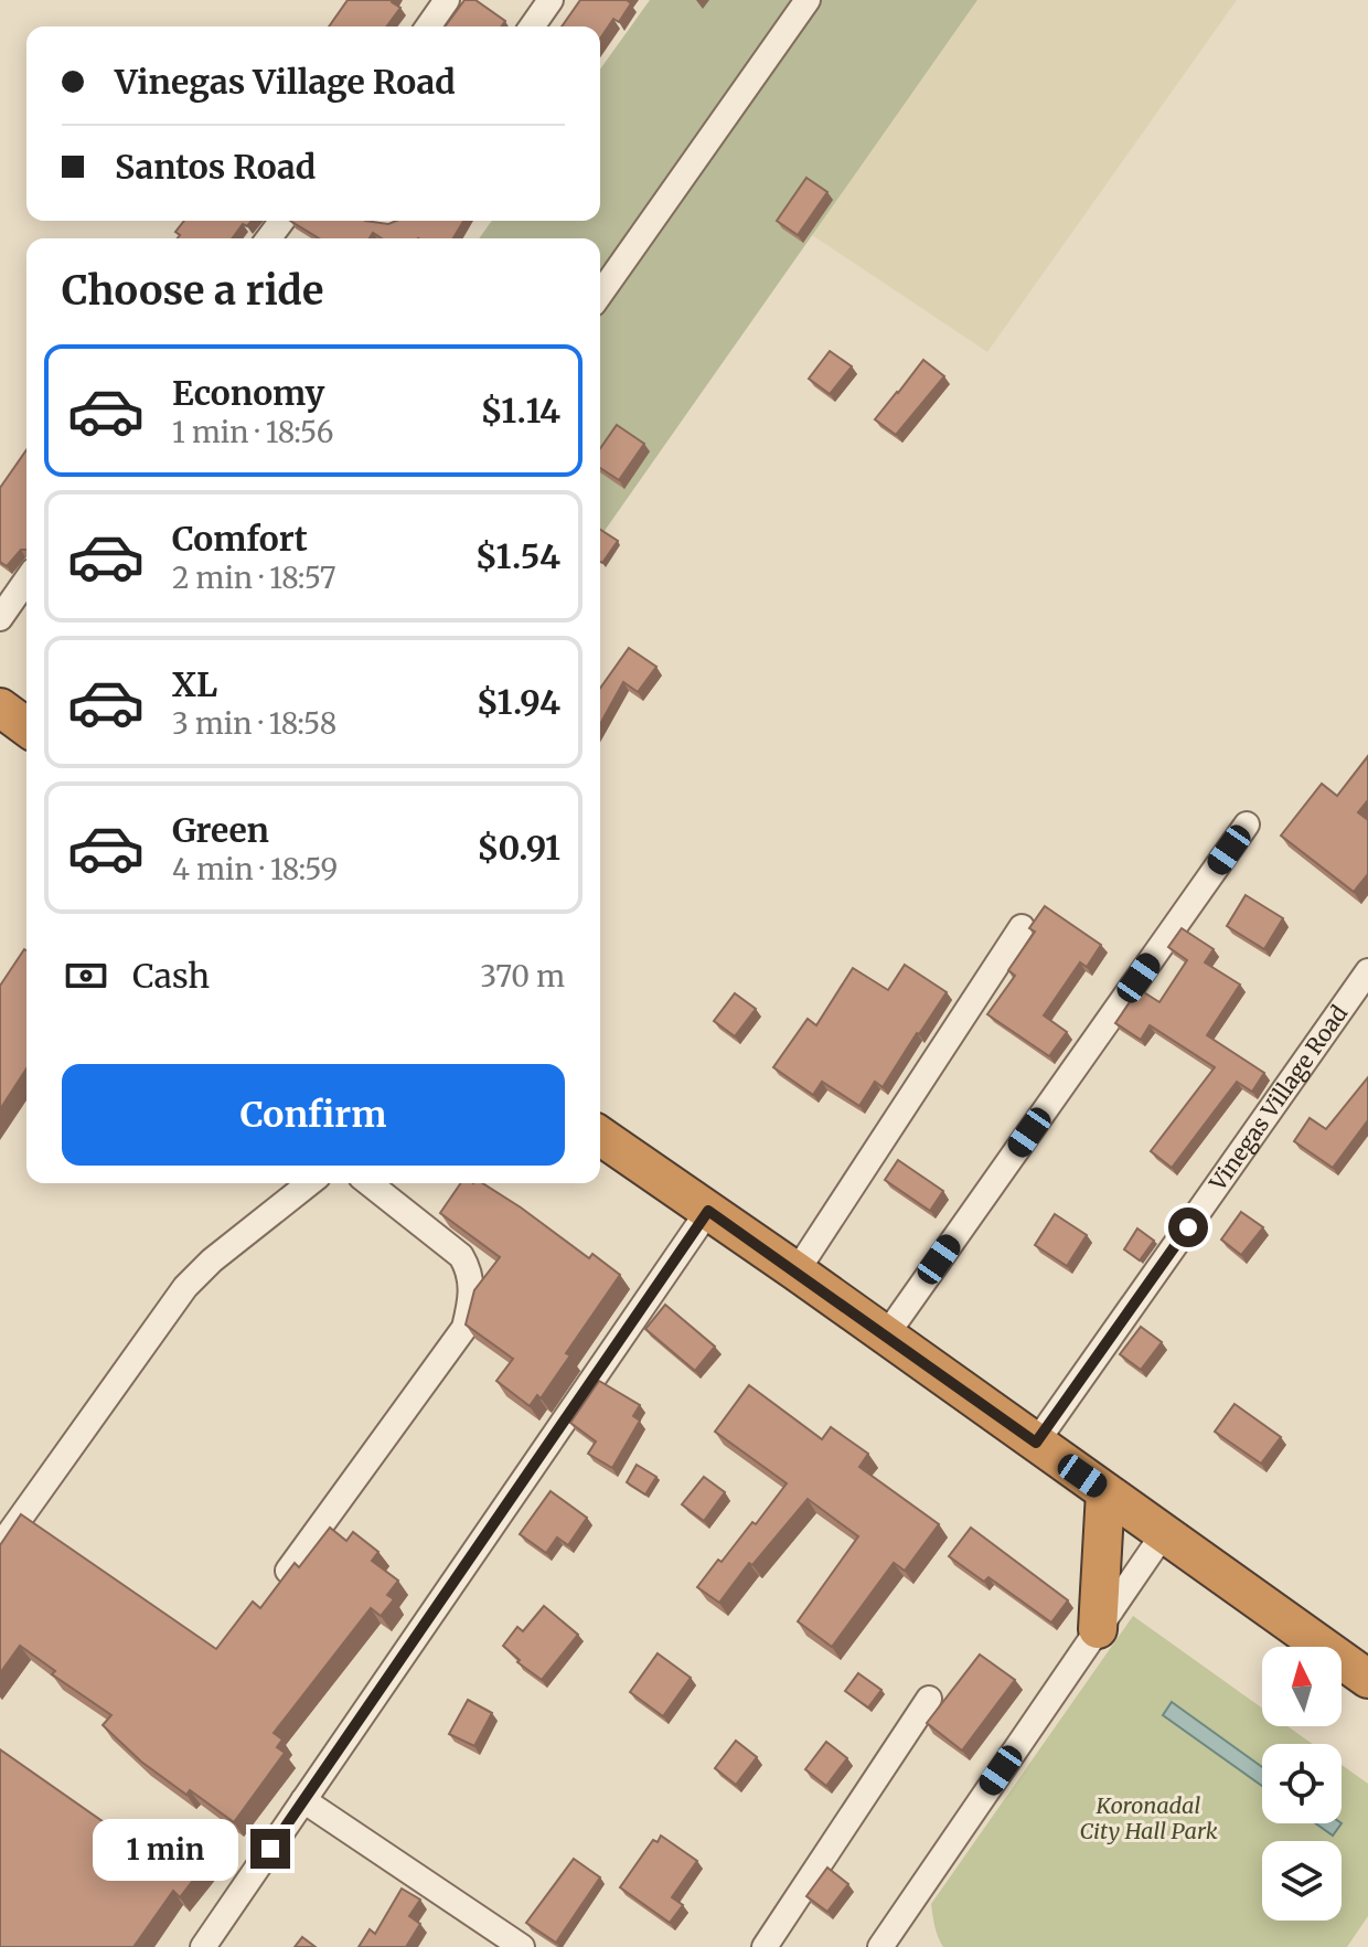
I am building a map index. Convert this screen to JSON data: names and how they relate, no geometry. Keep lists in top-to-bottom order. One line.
{"streets":{"street":["Vinegas Village Road"]},"parks":["Koronadal City Hall Park"],"north":"top","page":{"banner":["Vinegas Village Road","Santos Road"],"heading":"Choose a ride","list":[{"name":"Economy","note":"1 min · 18:56","value":"$1.14"},{"name":"Comfort","note":"2 min · 18:57","value":"$1.54"},{"name":"XL","note":"3 min · 18:58","value":"$1.94"},{"name":"Green","note":"4 min · 18:59","value":"$0.91"}],"pay":["Cash","370 m"],"buttons":"Confirm","bubble":"1 min"}}
